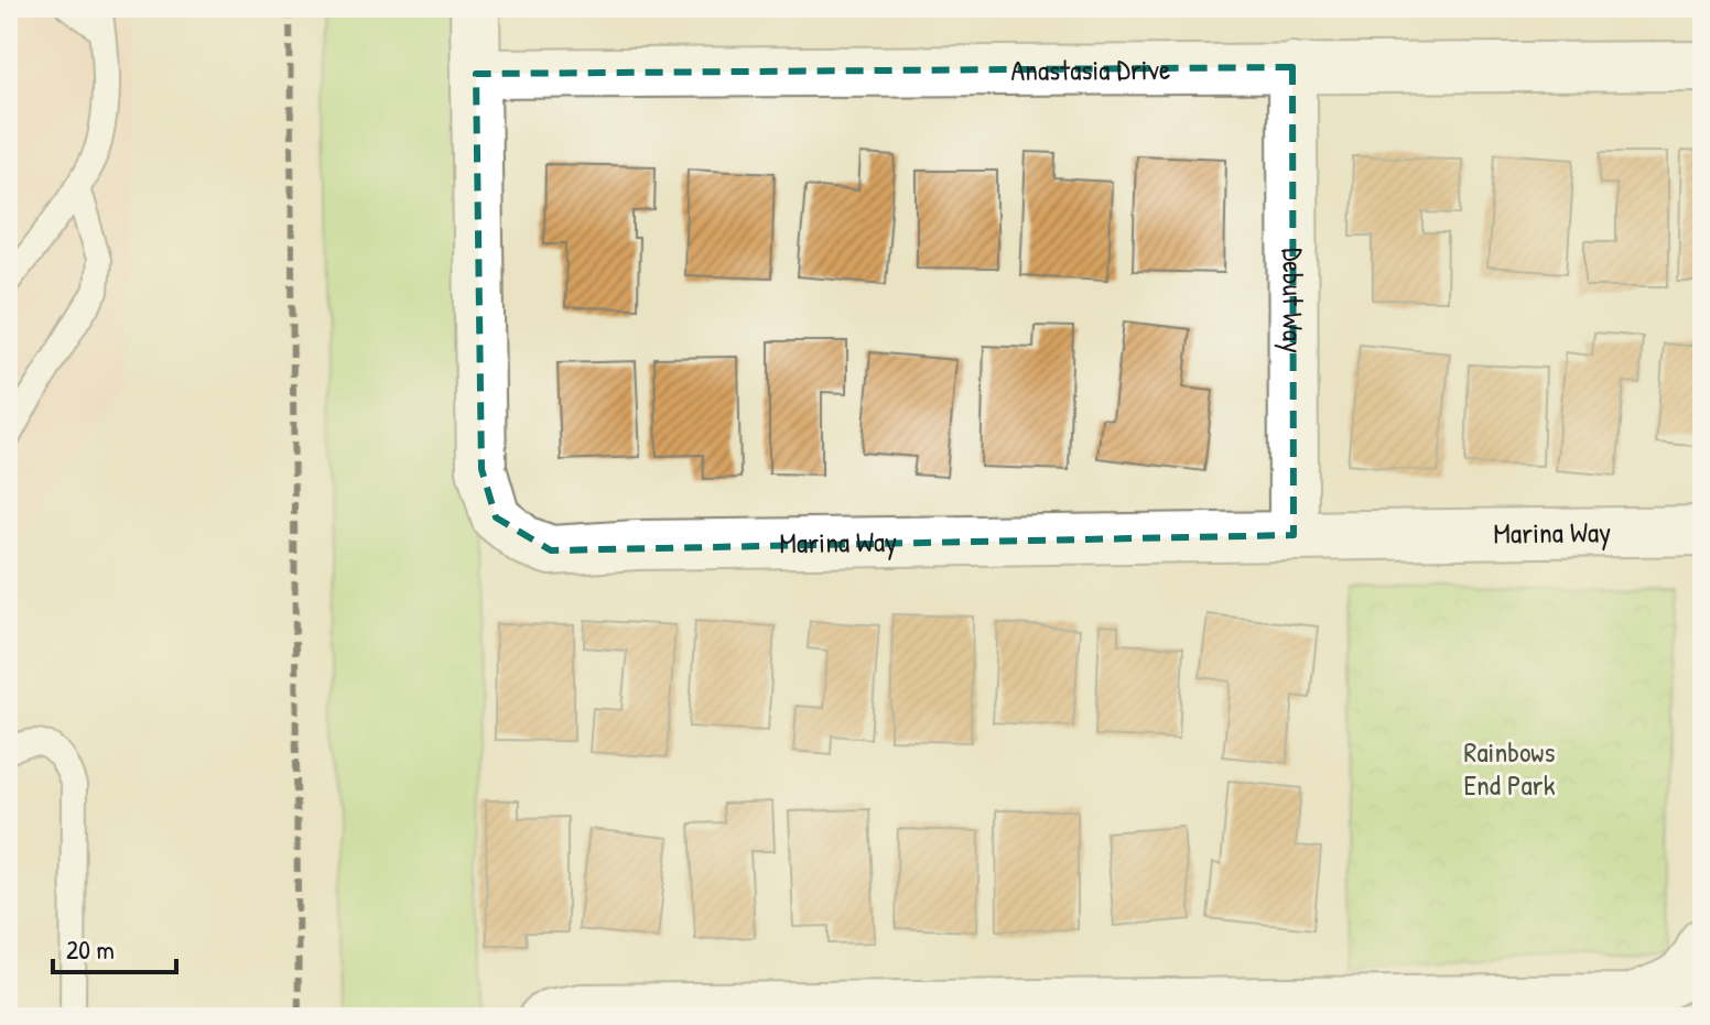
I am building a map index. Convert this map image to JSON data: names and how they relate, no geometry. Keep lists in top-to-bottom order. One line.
{"streets":{"street":["Anastasia Drive","Debut Way","Marina Way"]},"crossings":[["Anastasia Drive","Debut Way"],["Anastasia Drive","Marina Way"],["Debut Way","Marina Way"]],"parks":["Rainbows End Park"],"scale_bar":"20 m"}
